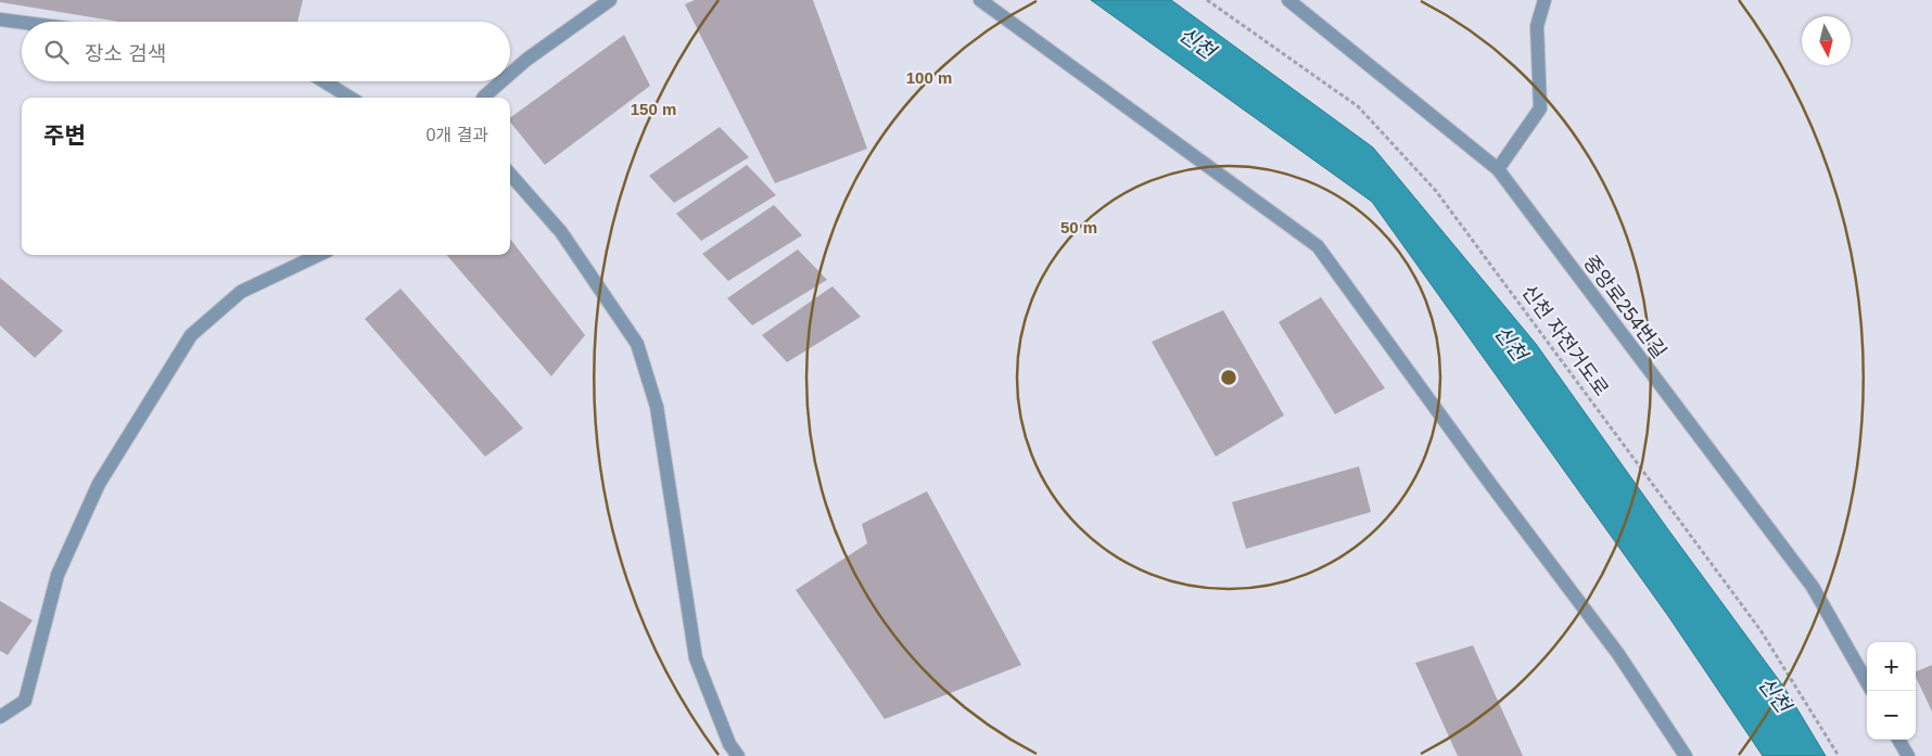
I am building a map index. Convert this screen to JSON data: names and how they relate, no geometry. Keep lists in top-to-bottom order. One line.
{"streets":{"street":["중앙로254번길"],"path":["신천 자전거도로"]},"water":["신천"],"north":"bottom","page":{"search":"장소 검색","heading":["주변","0개 결과"],"map_buttons":["+","−"]},"rings":["100 m","150 m","50 m"]}
